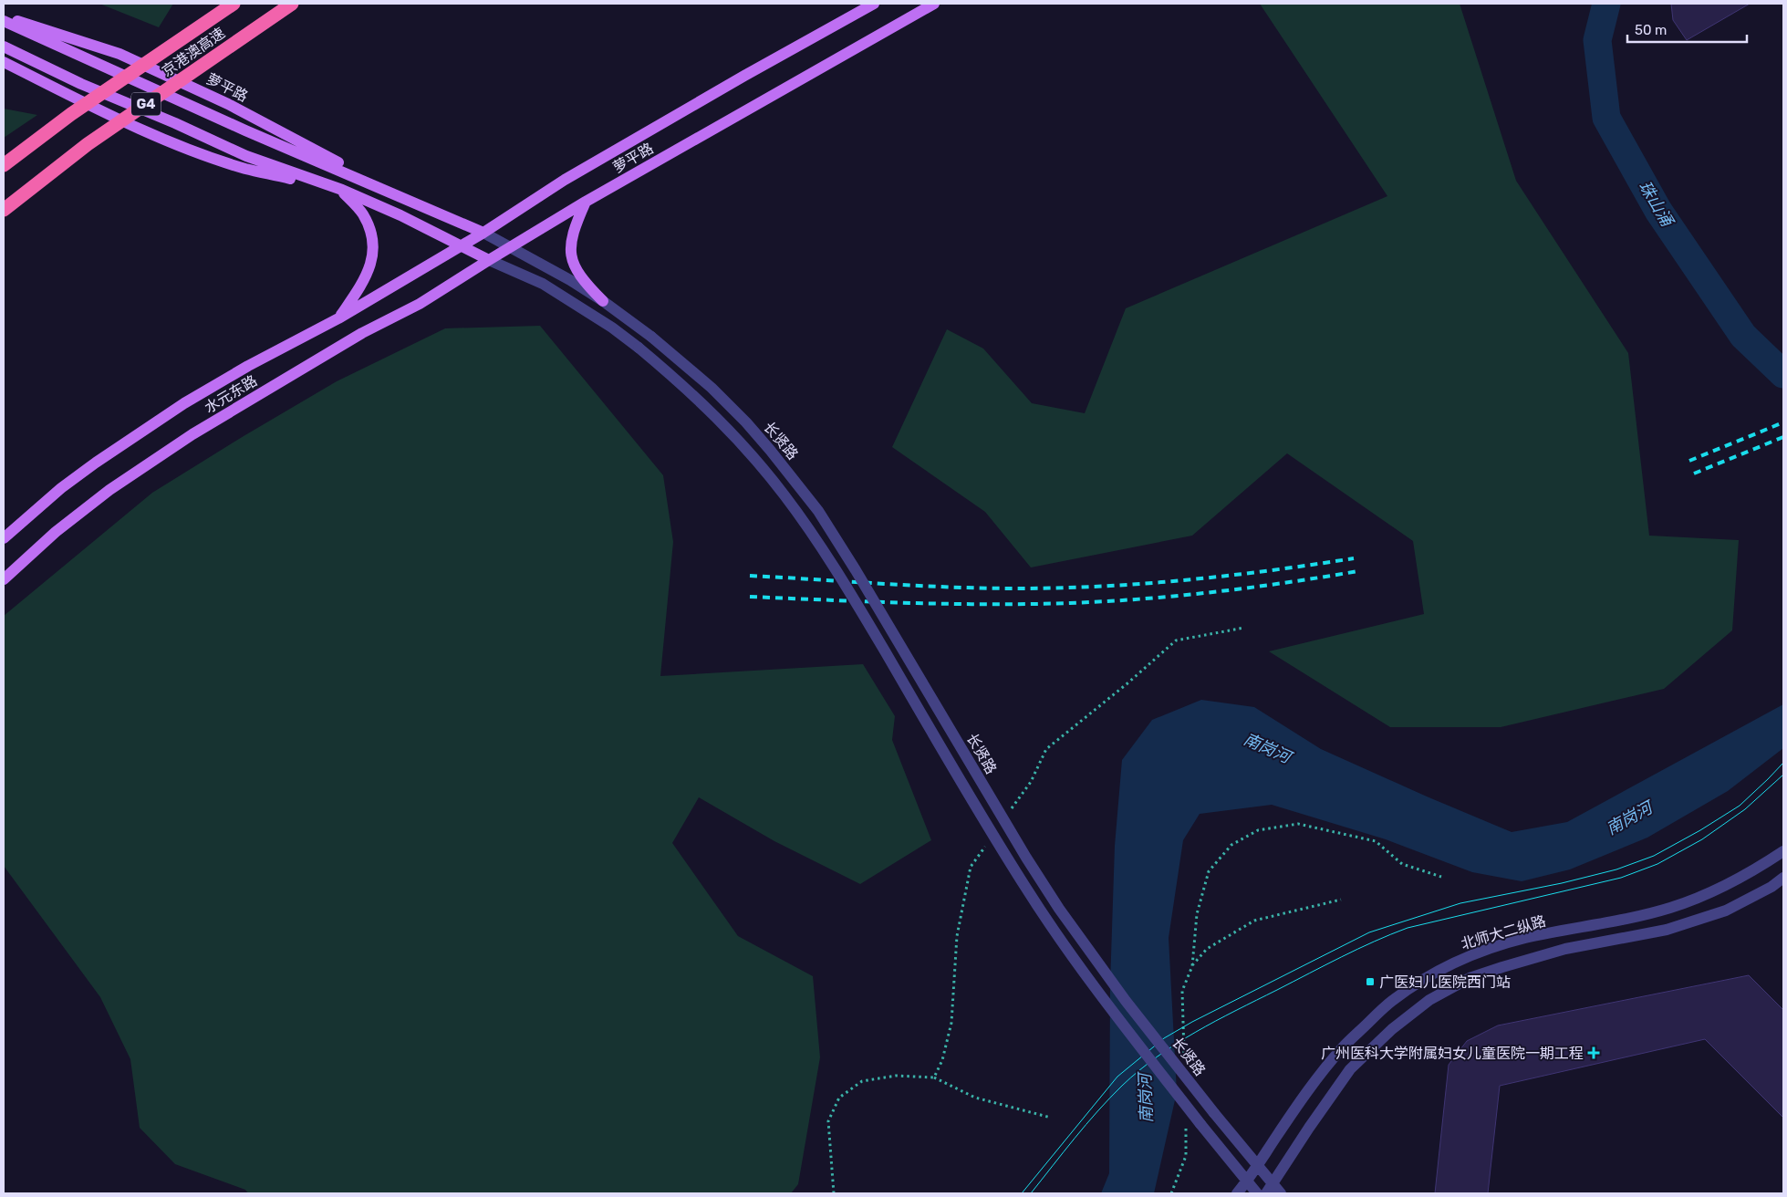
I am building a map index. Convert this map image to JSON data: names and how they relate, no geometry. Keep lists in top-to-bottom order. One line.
{"streets":{"highway":["京港澳高速","G4"],"main road":["萝平路","水元东路"],"street":["长贤路","北师大二纵路"]},"crossings":[["萝平路","水元东路"],["萝平路","长贤路"],["水元东路","长贤路"],["长贤路","北师大二纵路"]],"water":["珠山涌","南岗河"],"places":{"transit":["广医妇儿医院西门站"],"health":["广州医科大学附属妇女儿童医院一期工程"]},"scale_bar":"50 m"}
